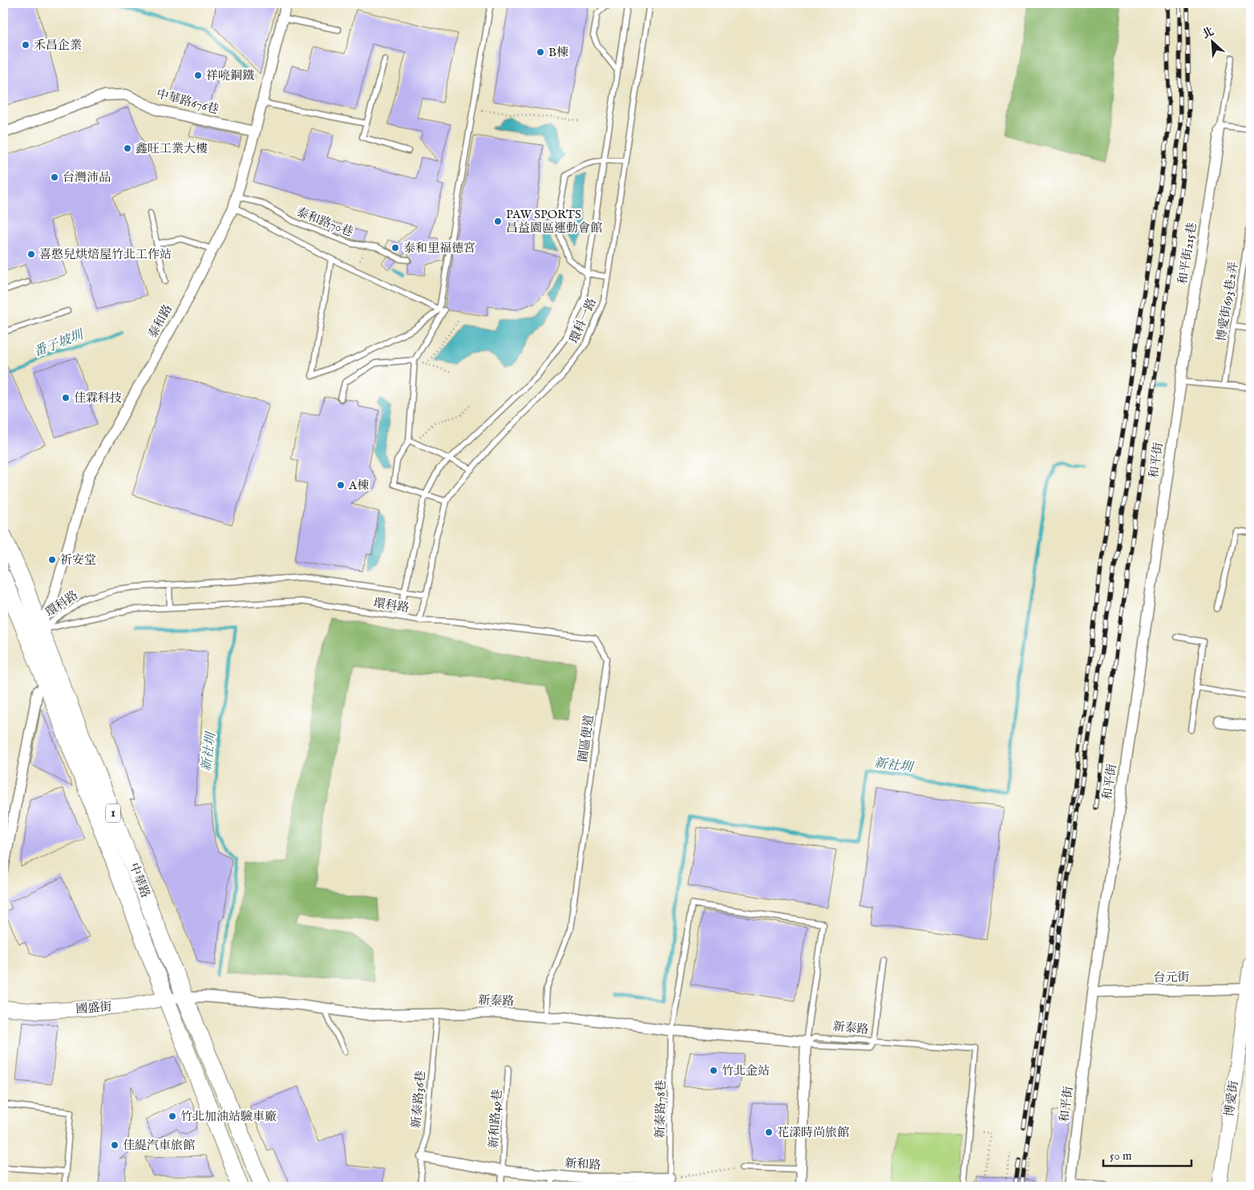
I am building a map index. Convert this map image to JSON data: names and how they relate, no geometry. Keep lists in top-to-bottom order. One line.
{"streets":{"main road":["1","中華路"],"street":["中華路676巷","和平街215巷","泰和路","和平街","台元街","新泰路","國盛街","博愛街","新和路"],"lane":["泰和路70巷","博愛街693巷2弄","環科一路","環科路","園區便道","新泰路36巷","新泰路78巷","新和路49巷"]},"crossings":[["中華路676巷","泰和路"],["泰和路70巷","泰和路"],["和平街215巷","和平街"],["環科一路","環科路"],["環科一路","園區便道"],["泰和路","環科路"],["泰和路","中華路"],["和平街","台元街"],["環科路","園區便道"],["環科路","中華路"],["園區便道","新泰路"],["1","中華路"],["中華路","新泰路"],["中華路","國盛街"],["台元街","博愛街"],["新泰路","國盛街"],["新泰路","新泰路36巷"],["新泰路","新泰路78巷"],["新泰路36巷","新和路"],["新泰路78巷","新和路"],["新和路49巷","新和路"]],"water":["番子坡圳","新社圳"],"places":["禾昌企業","B棟","祥喨鋼鐵","鑫旺工業大樓","台灣沛晶","PAW SPORTS 昌益園區運動會館","泰和里福德宮","喜憨兒烘焙屋竹北工作站","佳霖科技","A棟","祈安堂","竹北金站","竹北加油站驗車廠","花漾時尚旅館","佳緹汽車旅館"],"scale_bar":"50 m","north":"top left"}
